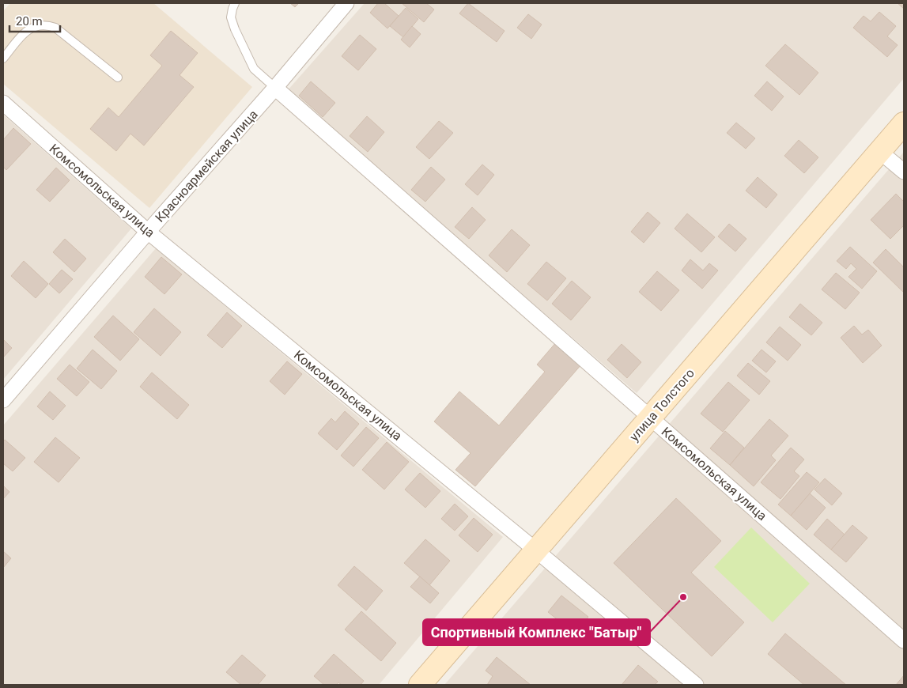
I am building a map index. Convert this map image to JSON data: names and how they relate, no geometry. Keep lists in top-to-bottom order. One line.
{"streets":{"street":["Красноармейская улица","Комсомольская улица","улица Толстого"]},"crossings":[["Красноармейская улица","Комсомольская улица"],["Комсомольская улица","улица Толстого"]],"places":["Спортивный Комплекс \"Батыр\""],"scale_bar":"20 m"}
